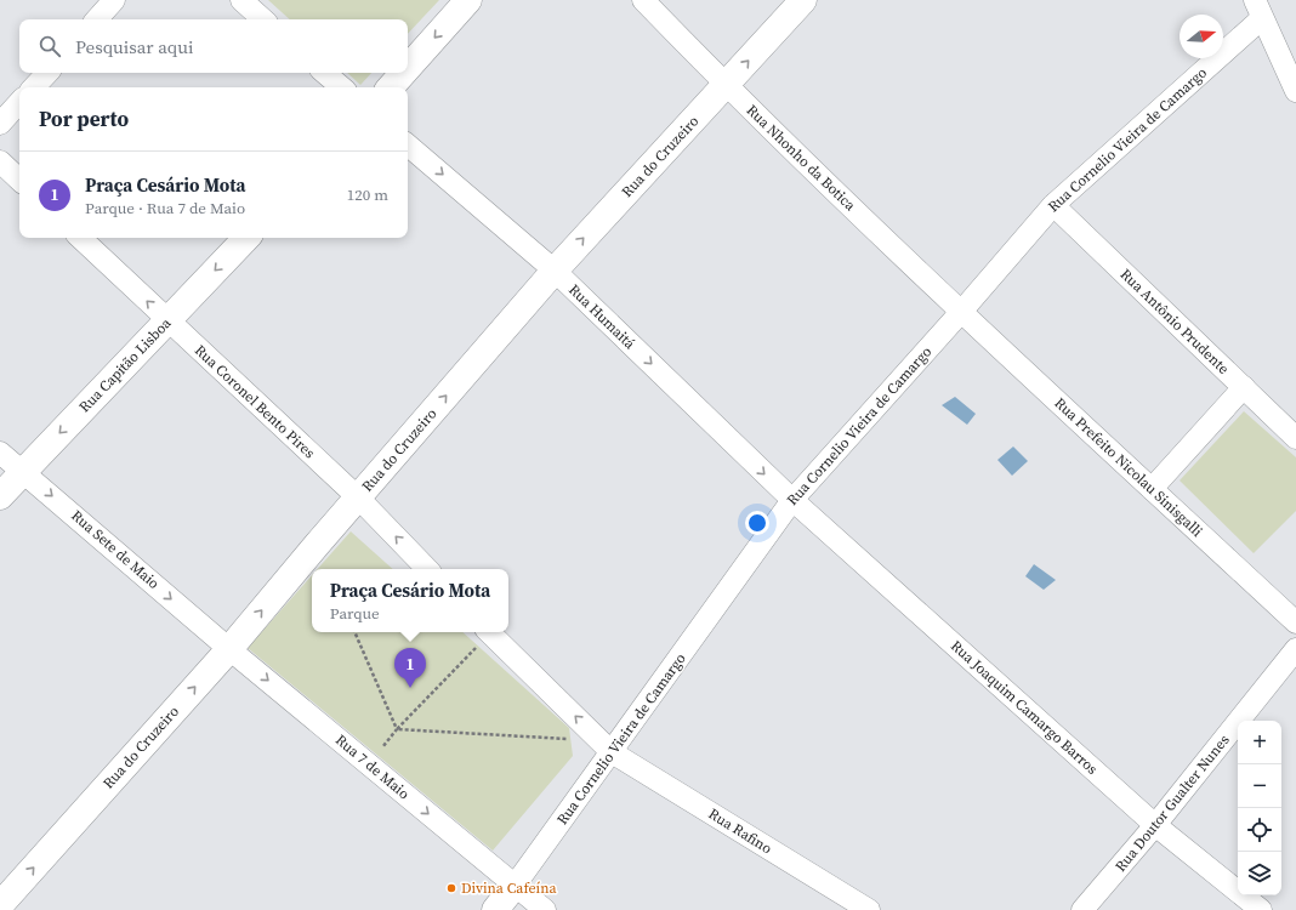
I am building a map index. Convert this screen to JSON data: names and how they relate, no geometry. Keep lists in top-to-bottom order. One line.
{"streets":{"street":["Rua Cornelio Vieira de Camargo","Rua do Cruzeiro","Rua Nhonho da Botica","Rua Humaitá","Rua Antônio Prudente","Rua Capitão Lisboa","Rua Coronel Bento Pires","Rua Prefeito Nicolau Sinisgalli","Rua Sete de Maio","Rua Joaquim Camargo Barros","Rua 7 de Maio","Rua Doutor Gualter Nunes","Rua Rafino"]},"crossings":[["Rua Cornelio Vieira de Camargo","Rua Nhonho da Botica"],["Rua Cornelio Vieira de Camargo","Rua Humaitá"],["Rua Cornelio Vieira de Camargo","Rua Antônio Prudente"],["Rua Cornelio Vieira de Camargo","Rua Prefeito Nicolau Sinisgalli"],["Rua Cornelio Vieira de Camargo","Rua Joaquim Camargo Barros"],["Rua Cornelio Vieira de Camargo","Rua 7 de Maio"],["Rua Cornelio Vieira de Camargo","Rua Rafino"],["Rua do Cruzeiro","Rua Nhonho da Botica"],["Rua do Cruzeiro","Rua Humaitá"],["Rua do Cruzeiro","Rua Coronel Bento Pires"],["Rua do Cruzeiro","Rua Sete de Maio"],["Rua do Cruzeiro","Rua 7 de Maio"],["Rua Nhonho da Botica","Rua Prefeito Nicolau Sinisgalli"],["Rua Humaitá","Rua Joaquim Camargo Barros"],["Rua Capitão Lisboa","Rua Coronel Bento Pires"],["Rua Capitão Lisboa","Rua Sete de Maio"],["Rua Sete de Maio","Rua 7 de Maio"],["Rua Joaquim Camargo Barros","Rua Doutor Gualter Nunes"]],"one_way":["Rua do Cruzeiro","Rua Humaitá","Rua Capitão Lisboa","Rua Coronel Bento Pires","Rua Sete de Maio"],"places":["Divina Cafeína"],"north":"right","page":{"search":"Pesquisar aqui","heading":"Por perto","list":[{"mark":"1","name":"Praça Cesário Mota","note":"Parque · Rua 7 de Maio","value":"120 m"}],"popup":["Praça Cesário Mota","Parque"],"pins":"1","map_buttons":["+","−"]}}
